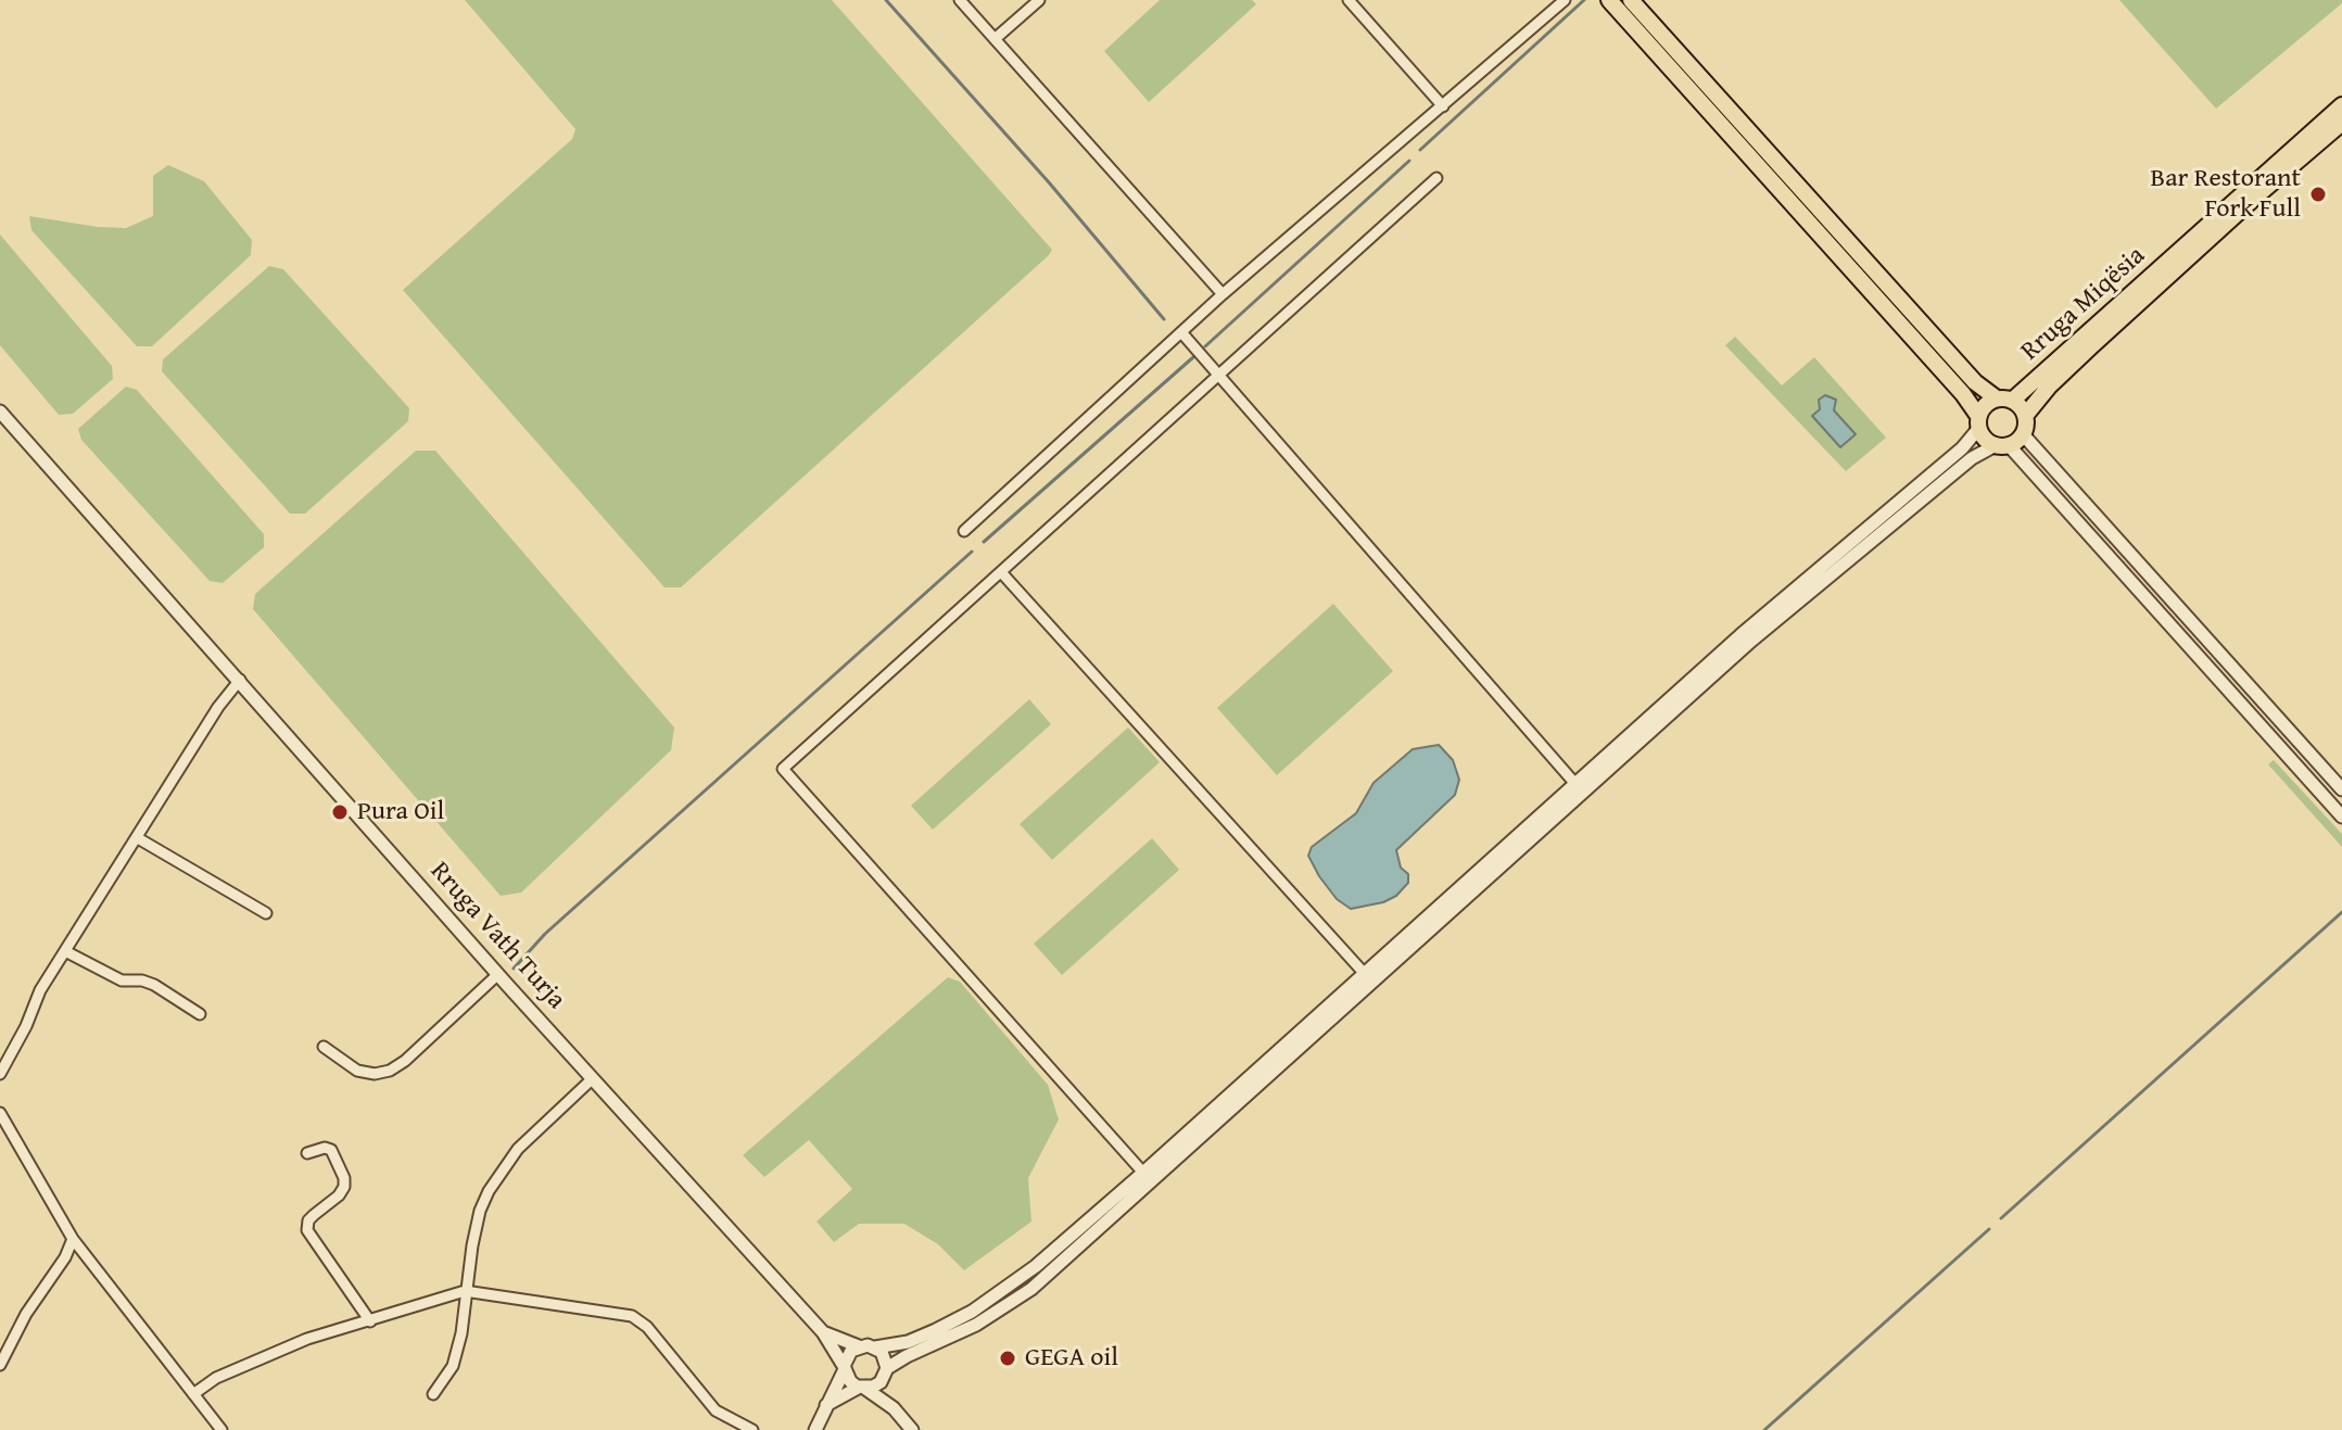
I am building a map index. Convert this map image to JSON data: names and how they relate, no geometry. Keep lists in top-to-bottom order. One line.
{"streets":{"main road":["Rruga Miqësia"],"street":["Rruga Vath Turja"]},"places":["Bar Restorant Fork Full","Pura Oil","GEGA oil"]}
